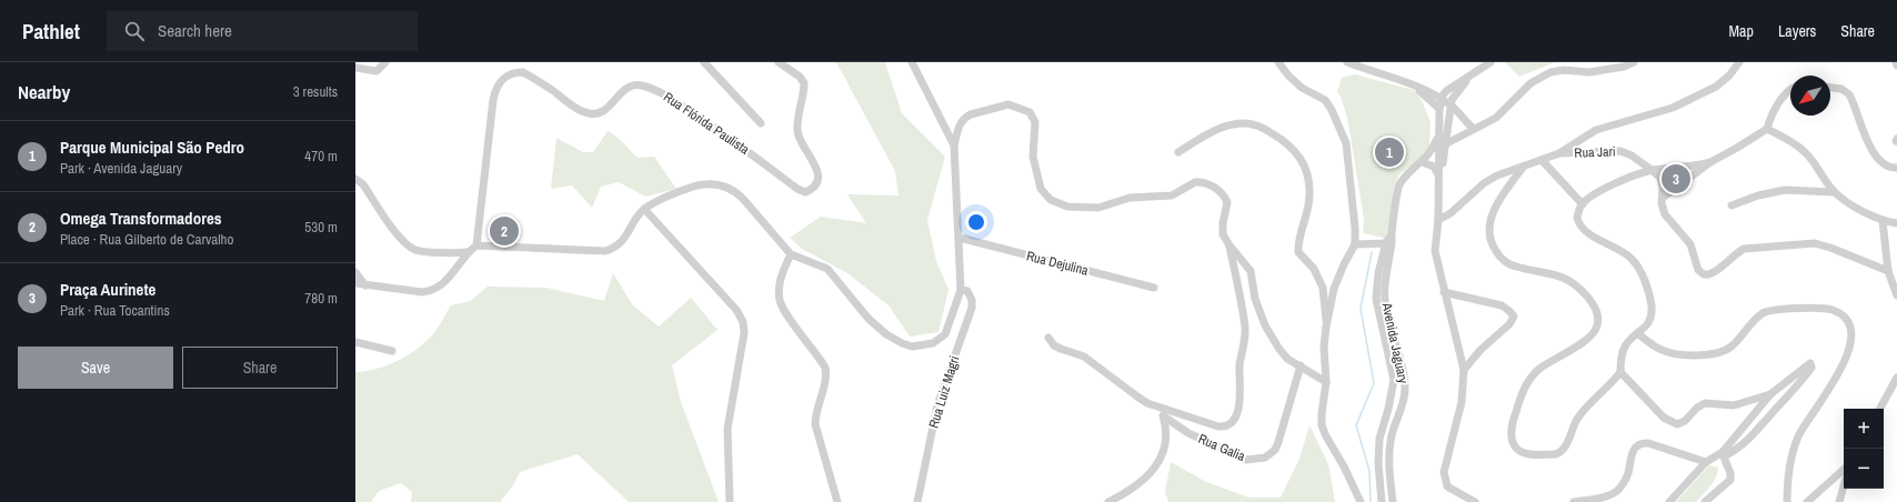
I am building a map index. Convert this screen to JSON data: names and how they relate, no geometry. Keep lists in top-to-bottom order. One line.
{"streets":{"street":["Rua Flórida Paulista","Rua Jari","Rua Dejulina","Avenida Jaguary","Rua Luiz Magri","Rua Galia"]},"north":"bottom left","page":{"header":"Pathlet","search":"Search here","nav":["Map","Layers","Share"],"heading":["Nearby","3 results"],"list":[{"mark":"1","name":"Parque Municipal São Pedro","note":"Park · Avenida Jaguary","value":"470 m"},{"mark":"2","name":"Omega Transformadores","note":"Place · Rua Gilberto de Carvalho","value":"530 m"},{"mark":"3","name":"Praça Aurinete","note":"Park · Rua Tocantins","value":"780 m"}],"pins":["1","3","2"],"buttons":["Save","Share"],"map_buttons":["+","−"]}}
